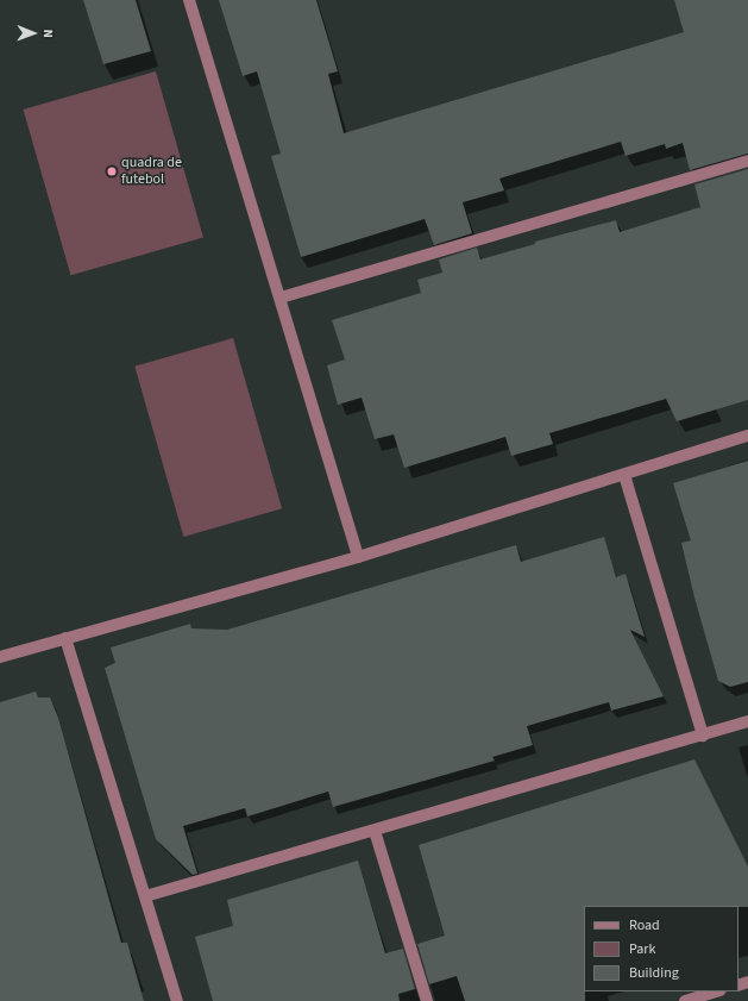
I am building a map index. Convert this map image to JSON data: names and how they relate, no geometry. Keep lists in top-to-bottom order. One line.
{"places":["quadra de futebol"],"legend":["Road","Park","Building"],"north":"right"}
